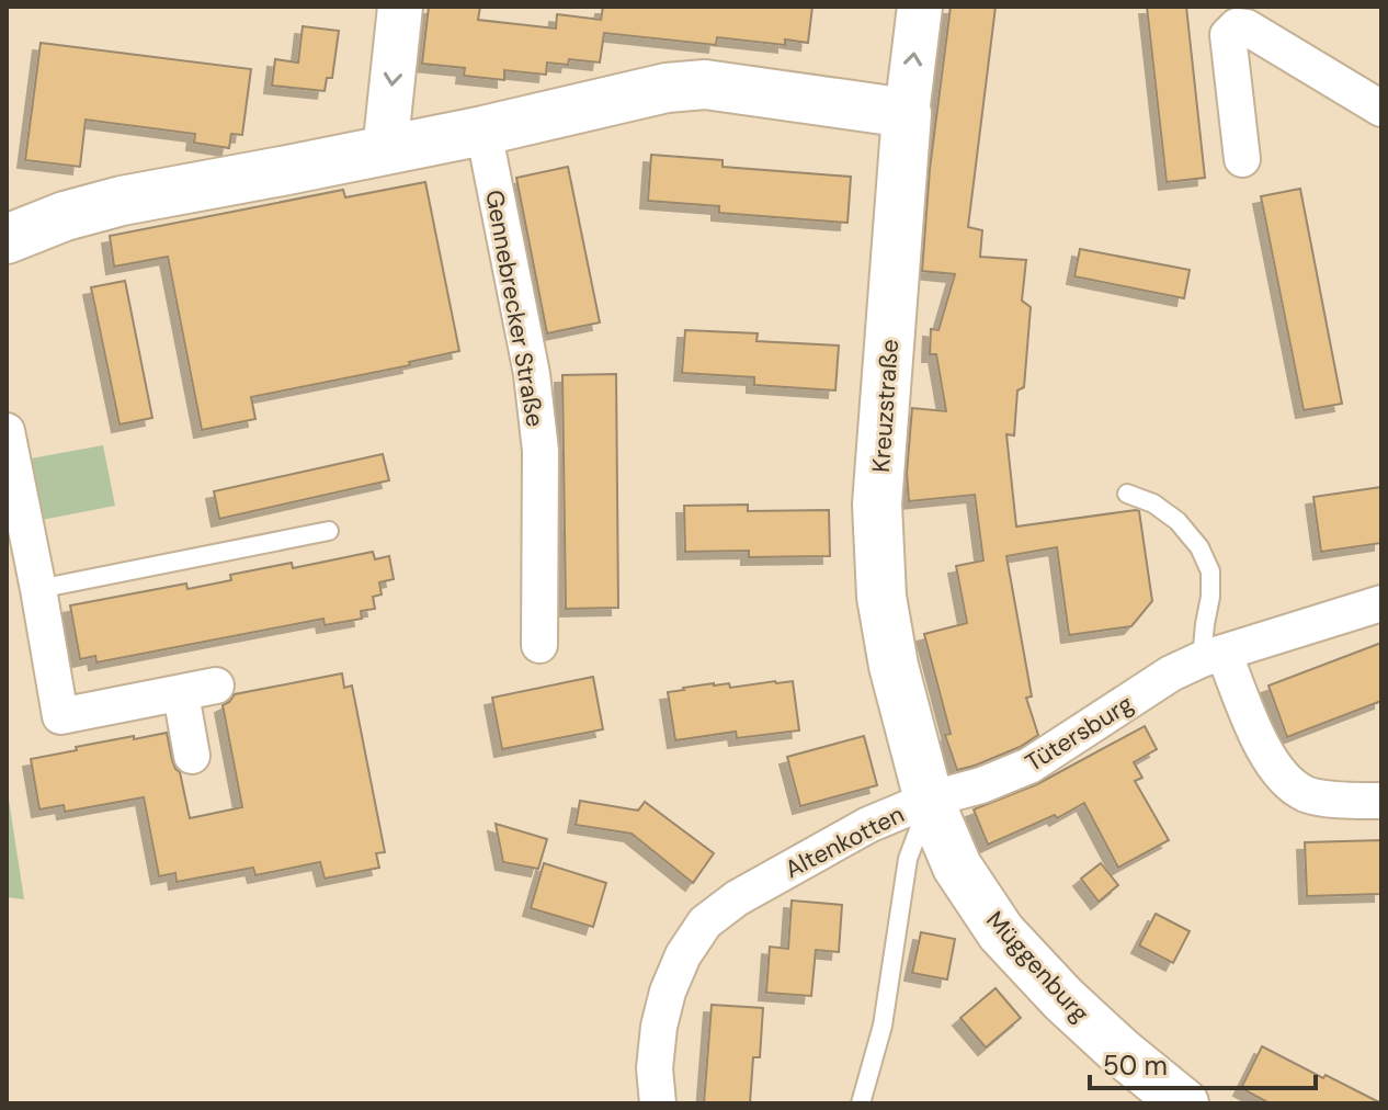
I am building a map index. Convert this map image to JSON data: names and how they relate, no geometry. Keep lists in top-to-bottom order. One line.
{"streets":{"main road":["Kreuzstraße","Müggenburg"],"street":["Gennebrecker Straße","Tütersburg","Altenkotten"]},"crossings":[["Kreuzstraße","Tütersburg"],["Kreuzstraße","Altenkotten"],["Kreuzstraße","Müggenburg"],["Tütersburg","Altenkotten"],["Tütersburg","Müggenburg"],["Altenkotten","Müggenburg"]],"scale_bar":"50 m"}
